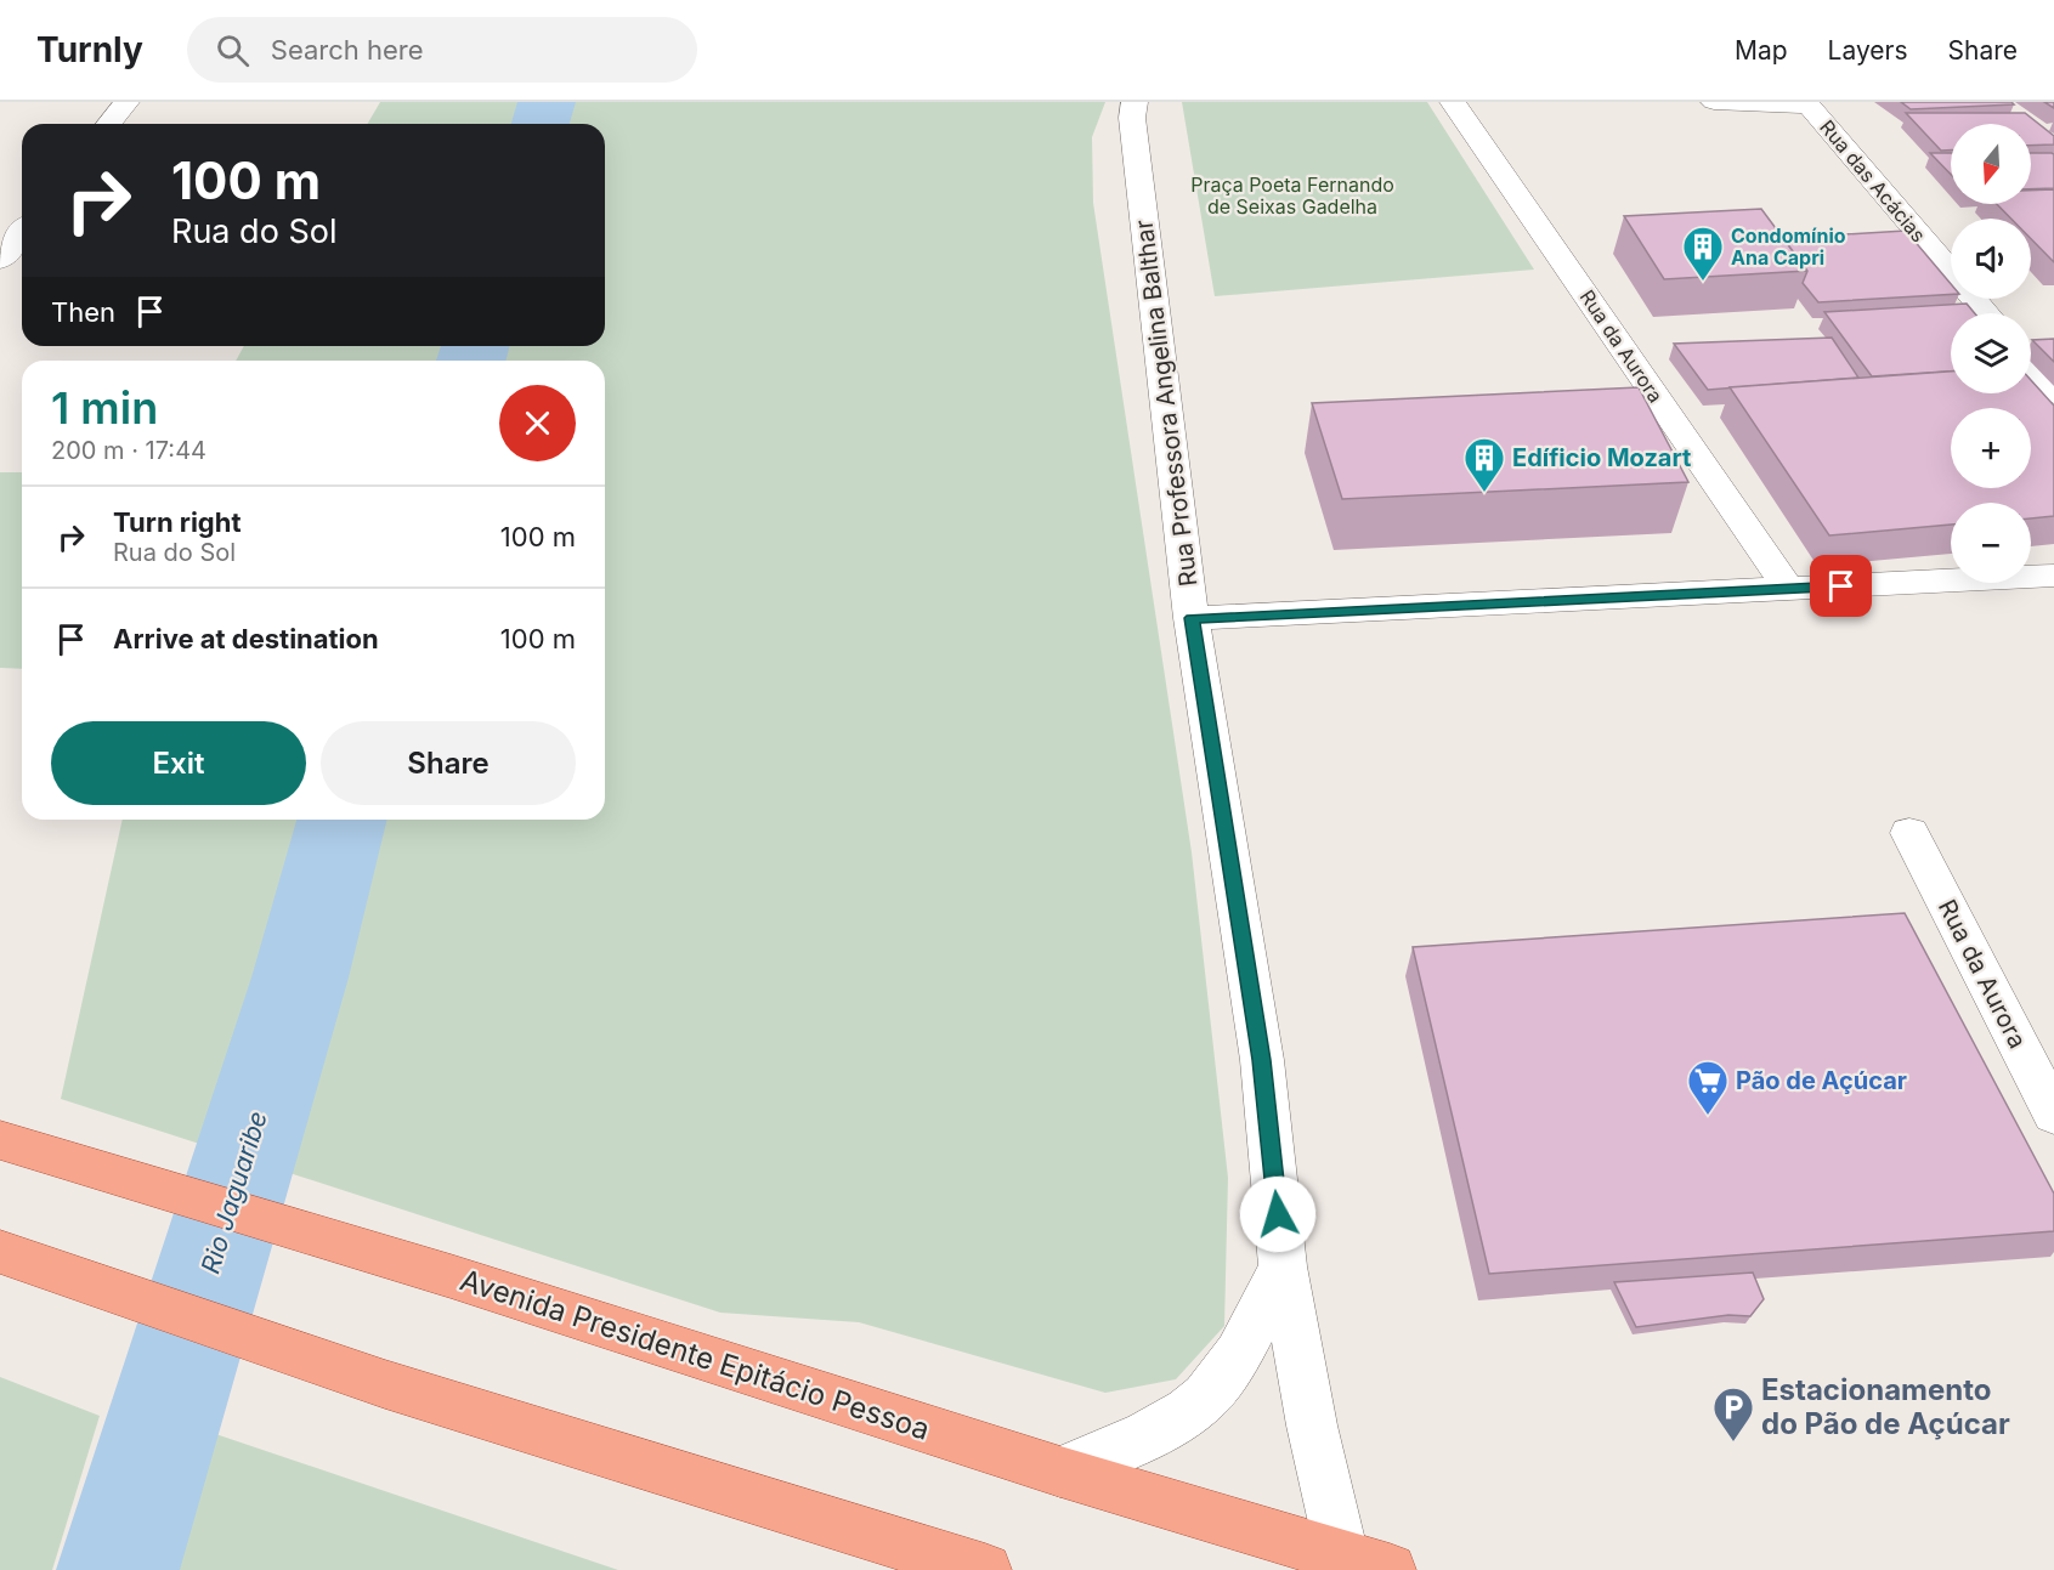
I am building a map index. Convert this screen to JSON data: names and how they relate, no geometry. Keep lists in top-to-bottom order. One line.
{"streets":{"main road":["Avenida Presidente Epitácio Pessoa"],"street":["Rua das Acácias","Rua da Aurora","Rua Professora Angelina Balthar"]},"crossings":[["Rua Professora Angelina Balthar","Avenida Presidente Epitácio Pessoa"]],"water":["Rio Jaguaribe"],"parks":["Praça Poeta Fernando de Seixas Gadelha"],"places":{"building":["Condomínio Ana Capri","Edíficio Mozart"],"supermarket":["Pão de Açúcar"],"parking":["Estacionamento do Pão de Açúcar"]},"north":"bottom","page":{"header":"Turnly","search":"Search here","nav":["Map","Layers","Share"],"map_buttons":["+","−"],"turn":["100 m","Rua do Sol"],"then":"Then","heading":["1 min","200 m · 17:44"],"list":[{"name":"Turn right","note":"Rua do Sol","value":"100 m"},{"name":"Arrive at destination","value":"100 m"}],"buttons":["Exit","Share"]}}
